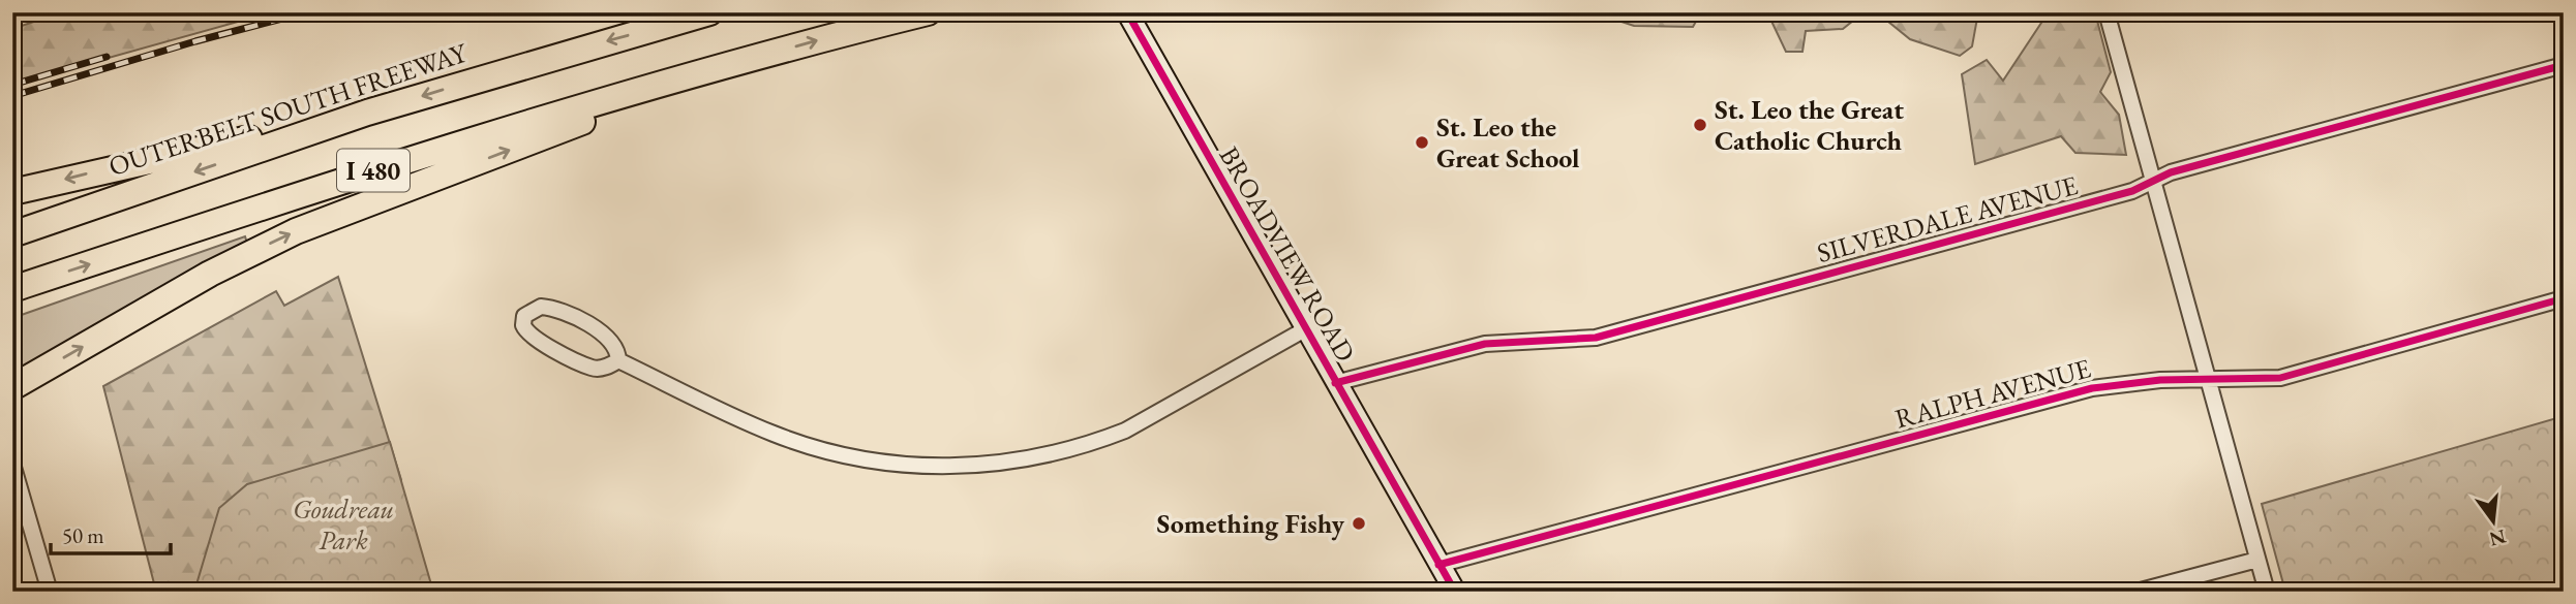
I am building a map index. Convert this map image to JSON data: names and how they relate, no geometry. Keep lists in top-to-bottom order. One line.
{"streets":{"highway":["OUTERBELT SOUTH FREEWAY","I 480"],"main road":["BROADVIEW ROAD"],"street":["SILVERDALE AVENUE","RALPH AVENUE"]},"crossings":[["SILVERDALE AVENUE","BROADVIEW ROAD"],["BROADVIEW ROAD","RALPH AVENUE"]],"parks":["Goudreau Park"],"places":["St. Leo the Great Catholic Church","St. Leo the Great School","Something Fishy"],"scale_bar":"50 m","north":"bottom"}
